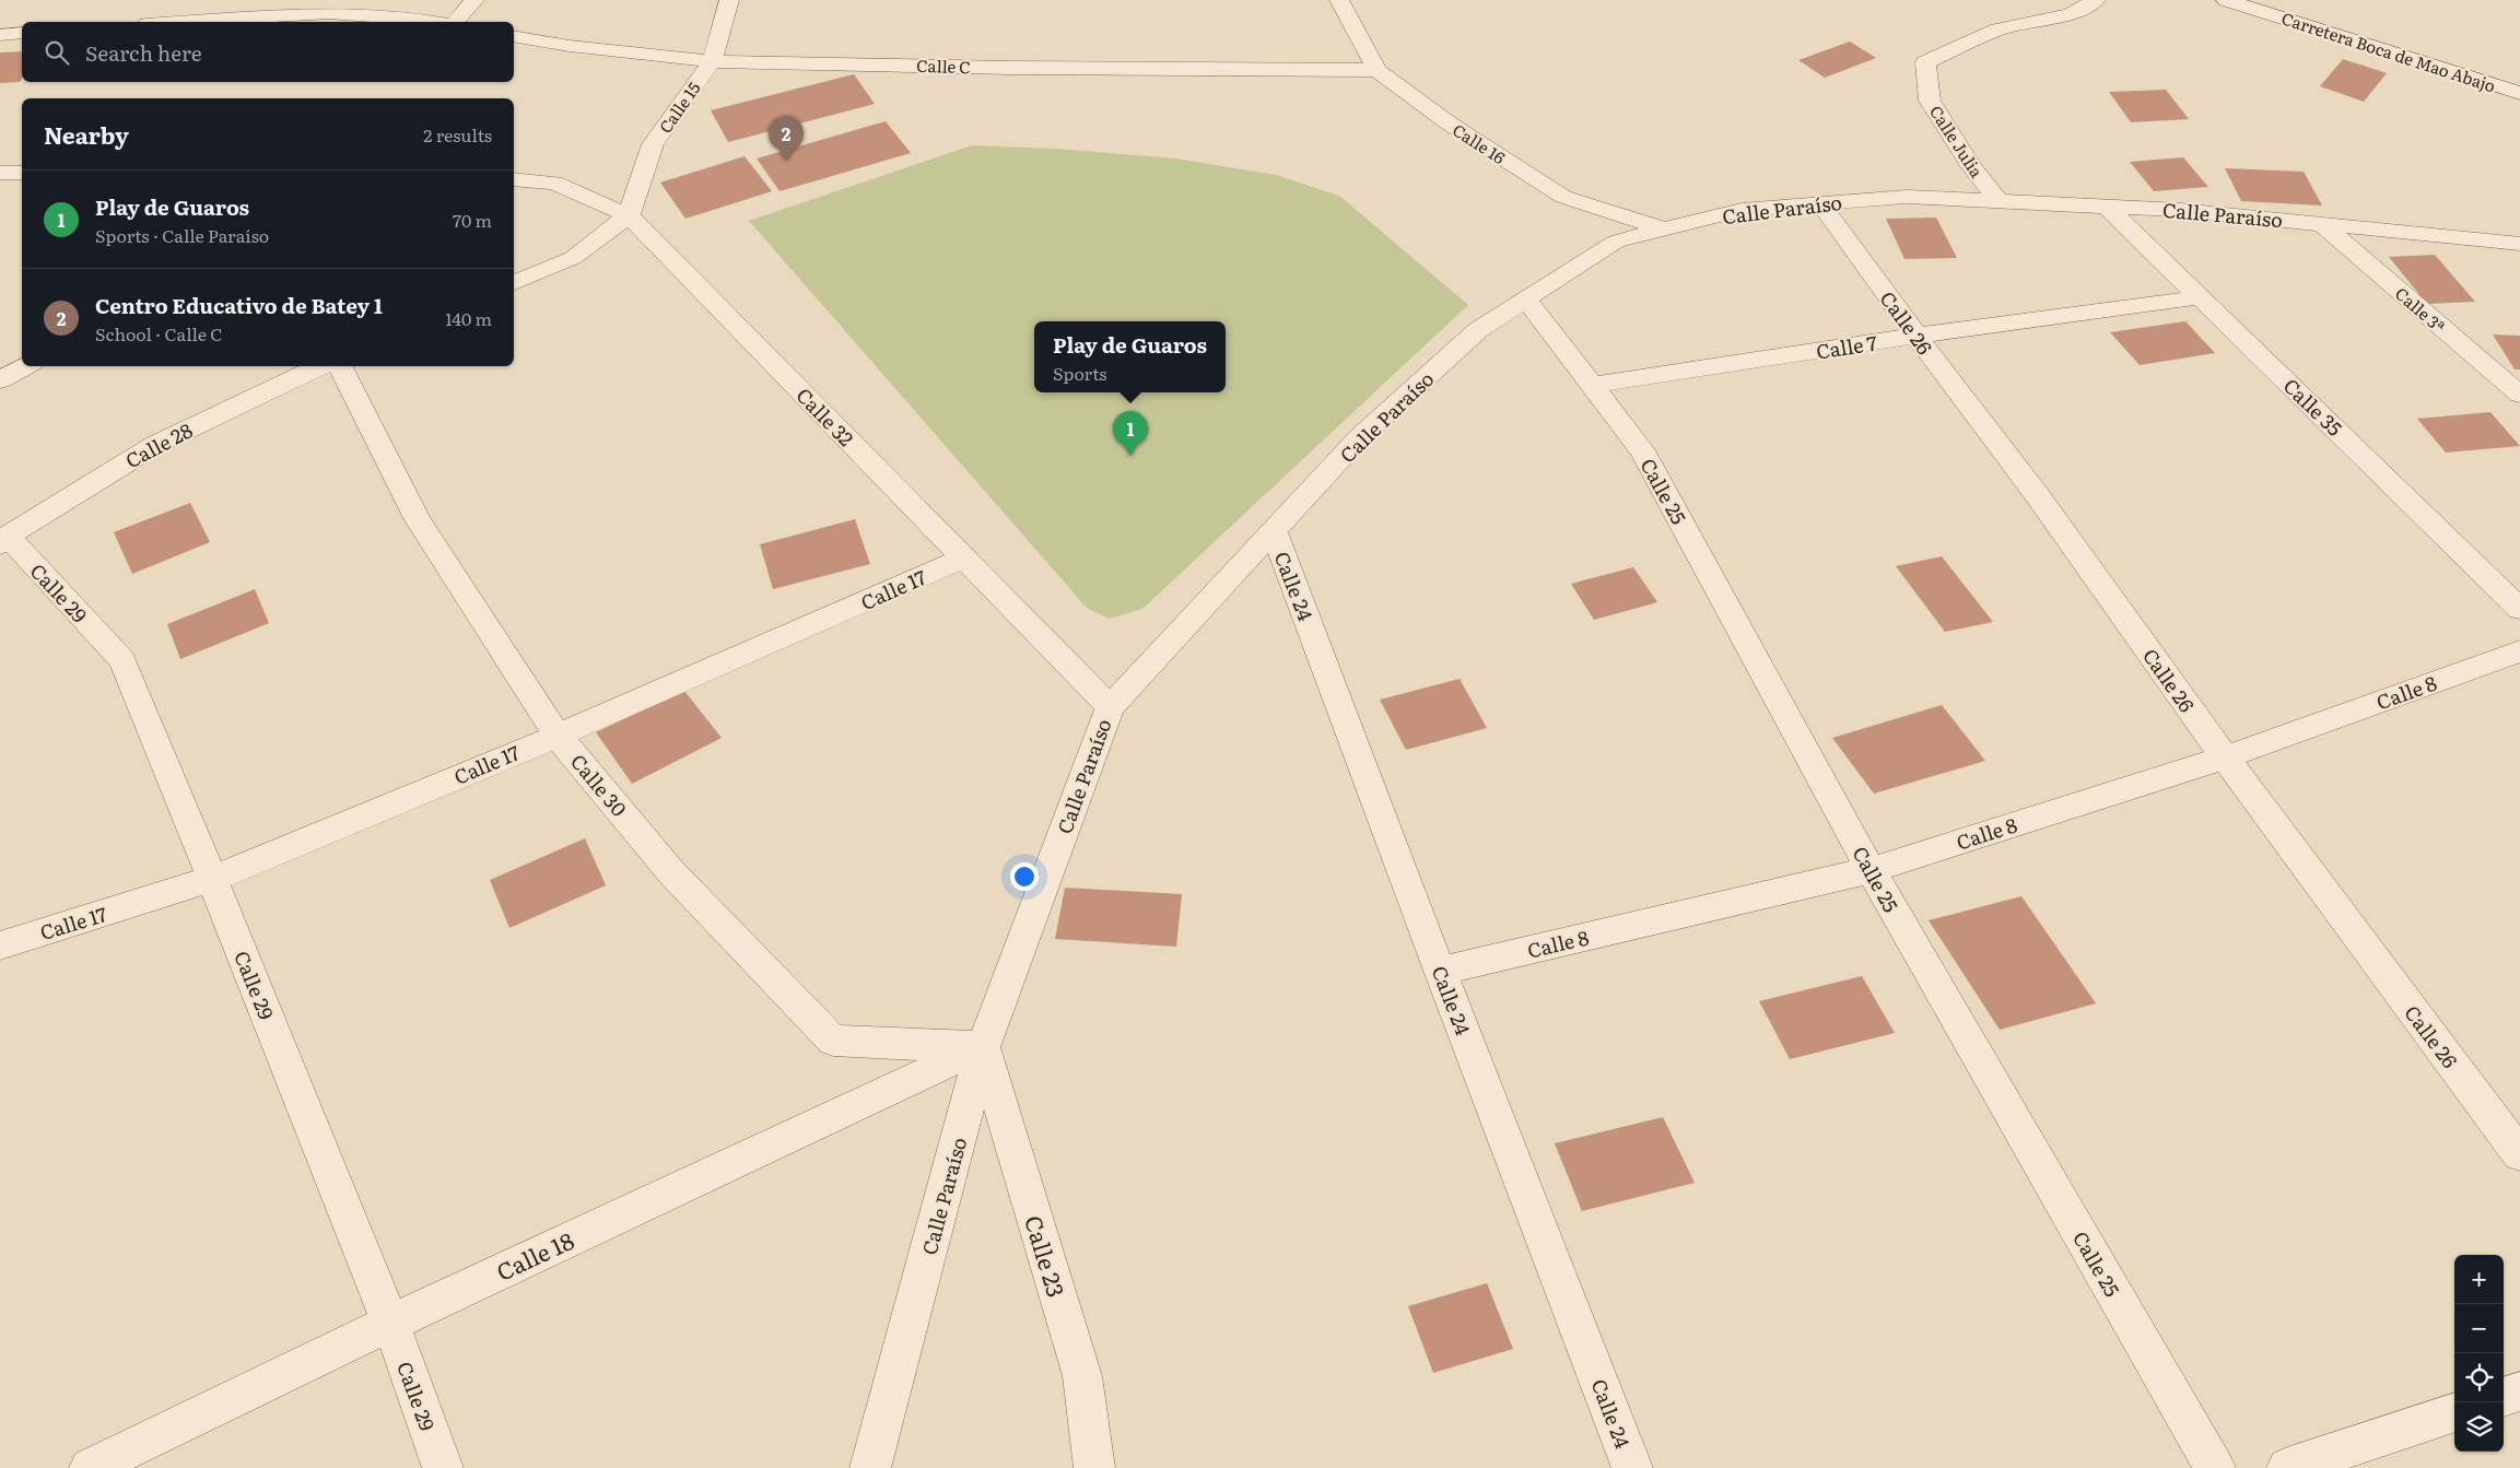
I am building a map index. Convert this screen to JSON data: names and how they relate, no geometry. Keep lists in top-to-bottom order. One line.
{"streets":{"street":["Carretera Boca de Mao Abajo","Calle C","Calle 15","Calle Julia","Calle 16","Calle Paraíso","Calle 3ª","Calle 26","Calle 7","Calle 35","Calle 32","Calle 28","Calle 25","Calle 24","Calle 17","Calle 29","Calle 8","Calle 30","Calle 18","Calle 23"]},"crossings":[["Calle C","Calle 15"],["Calle C","Calle 16"],["Calle 15","Calle 32"],["Calle Julia","Calle Paraíso"],["Calle 16","Calle Paraíso"],["Calle Paraíso","Calle 3ª"],["Calle Paraíso","Calle 26"],["Calle Paraíso","Calle 35"],["Calle Paraíso","Calle 32"],["Calle Paraíso","Calle 25"],["Calle Paraíso","Calle 24"],["Calle Paraíso","Calle 30"],["Calle Paraíso","Calle 18"],["Calle Paraíso","Calle 23"],["Calle 26","Calle 7"],["Calle 26","Calle 8"],["Calle 7","Calle 35"],["Calle 7","Calle 25"],["Calle 32","Calle 17"],["Calle 28","Calle 29"],["Calle 25","Calle 8"],["Calle 24","Calle 8"],["Calle 17","Calle 29"],["Calle 17","Calle 30"],["Calle 29","Calle 18"],["Calle 30","Calle 18"],["Calle 30","Calle 23"],["Calle 18","Calle 23"]],"page":{"search":"Search here","heading":["Nearby","2 results"],"pins":["2","1"],"list":[{"mark":"1","name":"Play de Guaros","note":"Sports · Calle Paraíso","value":"70 m"},{"mark":"2","name":"Centro Educativo de Batey 1","note":"School · Calle C","value":"140 m"}],"popup":["Play de Guaros","Sports"],"map_buttons":["+","−"]}}
